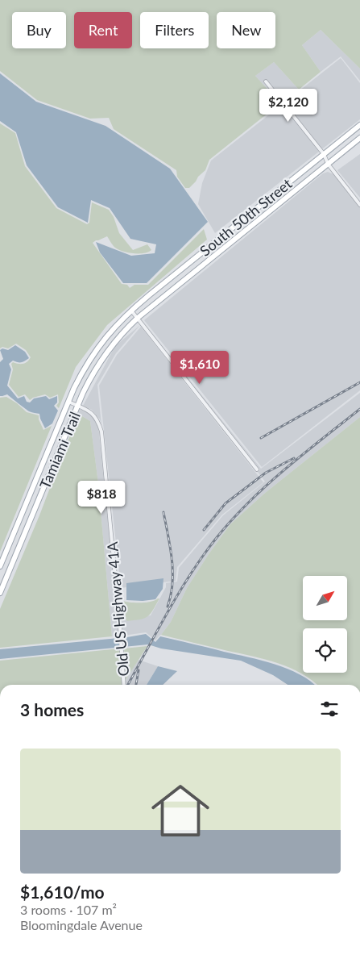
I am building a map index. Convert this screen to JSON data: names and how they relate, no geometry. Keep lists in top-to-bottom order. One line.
{"streets":{"main road":["South 50th Street","Tamiami Trail"],"street":["Old US Highway 41A"]},"crossings":[["South 50th Street","Tamiami Trail"],["Tamiami Trail","Old US Highway 41A"]],"north":"top right","page":{"chip":["Buy","Rent","Filters","New"],"price":["$2,120","$1,610","$818"],"heading":"3 homes","list":[{"name":"$1,610/mo","note":"3 rooms · 107 m² · Bloomingdale Avenue"}]}}
